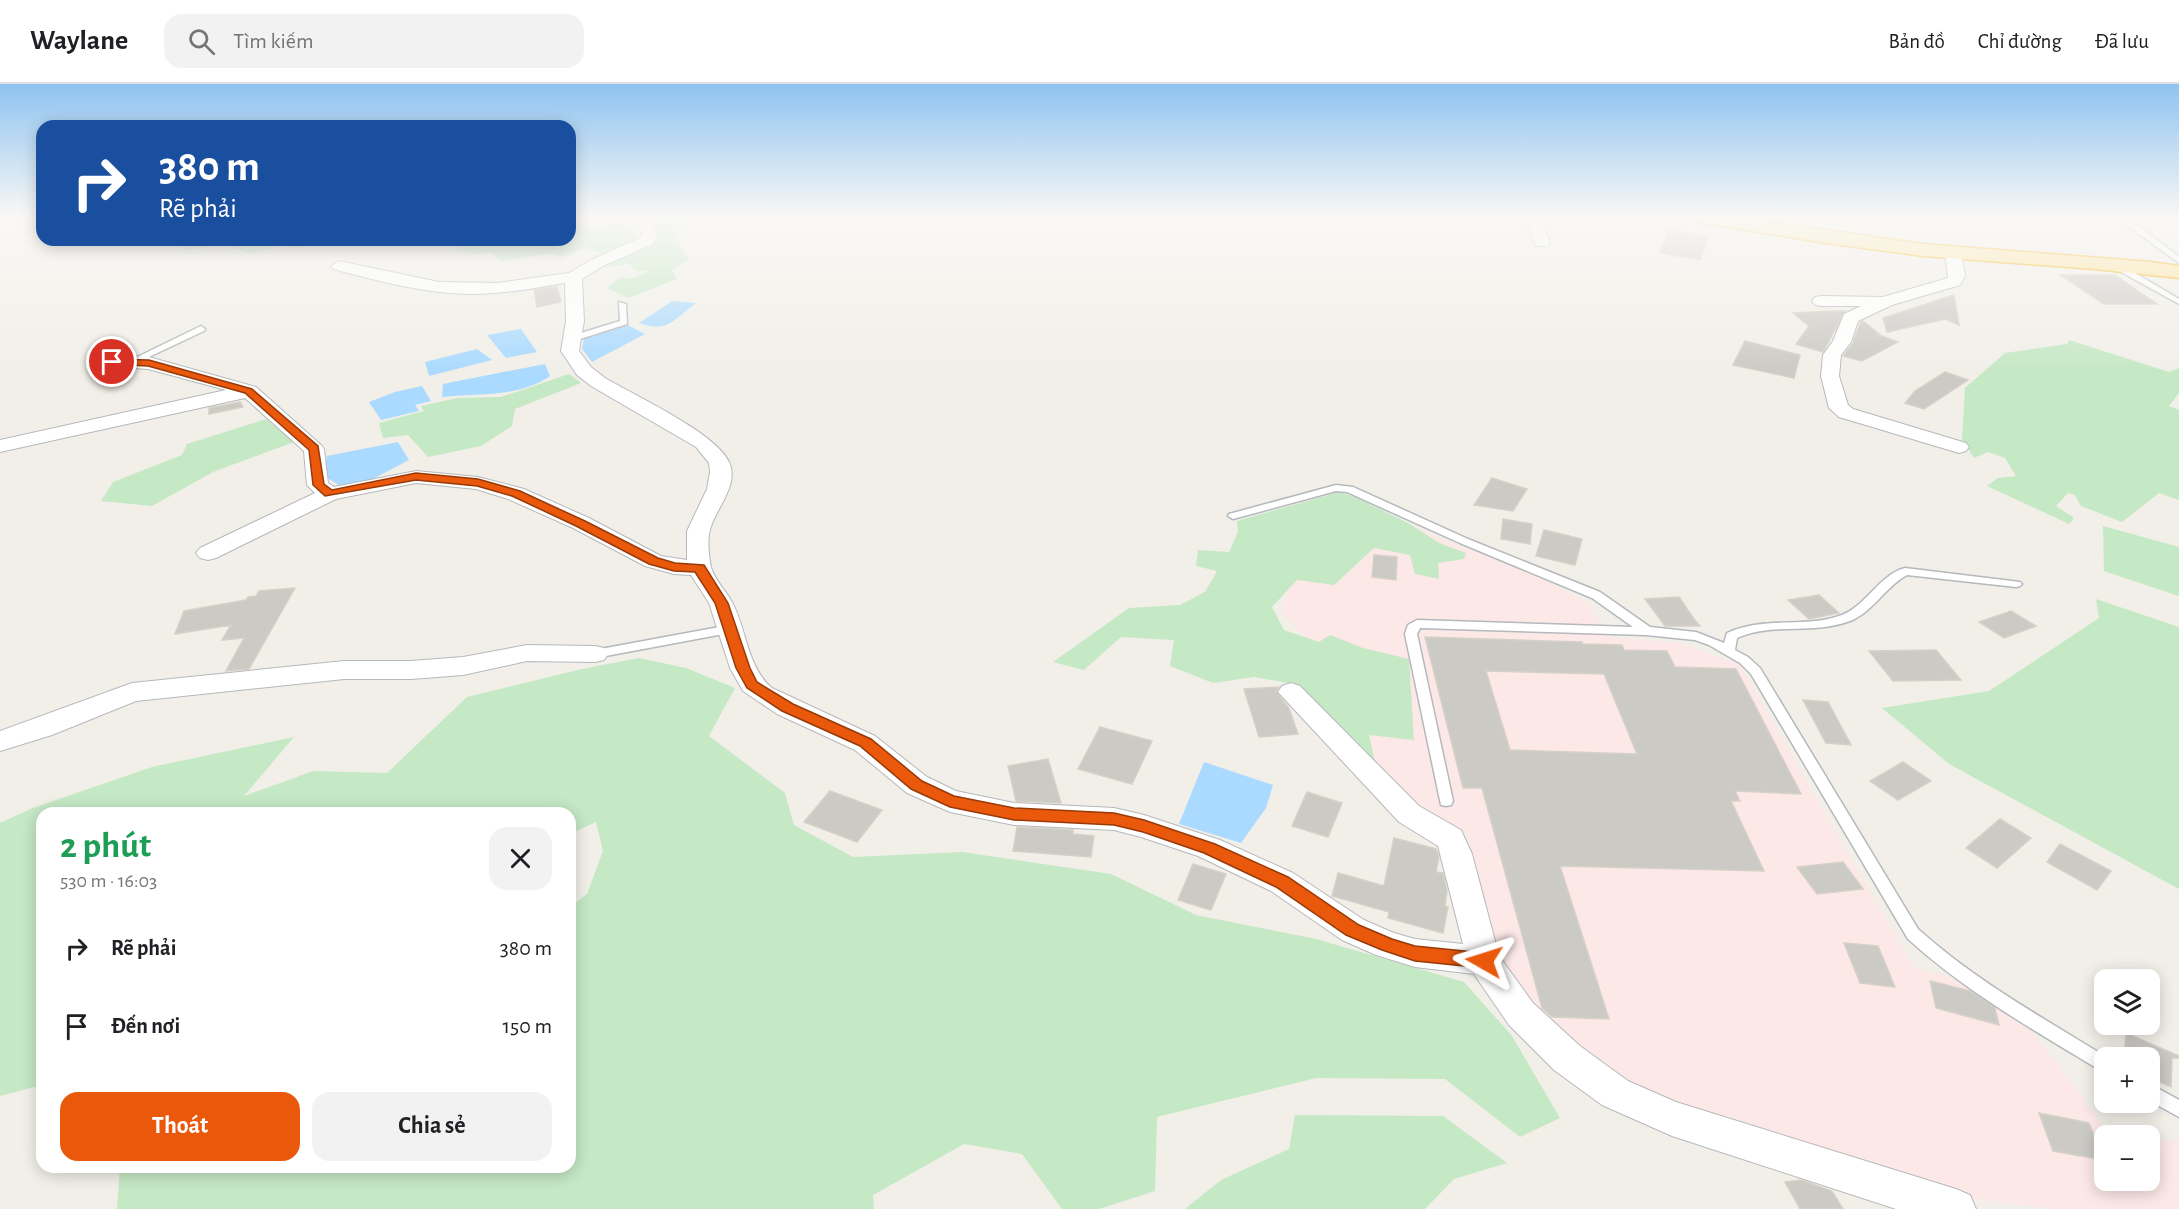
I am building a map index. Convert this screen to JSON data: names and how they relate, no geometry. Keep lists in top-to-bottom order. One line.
{"page":{"header":"Waylane","search":"Tìm kiếm","nav":["Bản đồ","Chỉ đường","Đã lưu"],"turn":["380 m","Rẽ phải"],"heading":["2 phút","530 m · 16:03"],"list":[{"name":"Rẽ phải","value":"380 m"},{"name":"Đến nơi","value":"150 m"}],"map_buttons":["+","−"],"buttons":["Thoát","Chia sẻ"]}}
